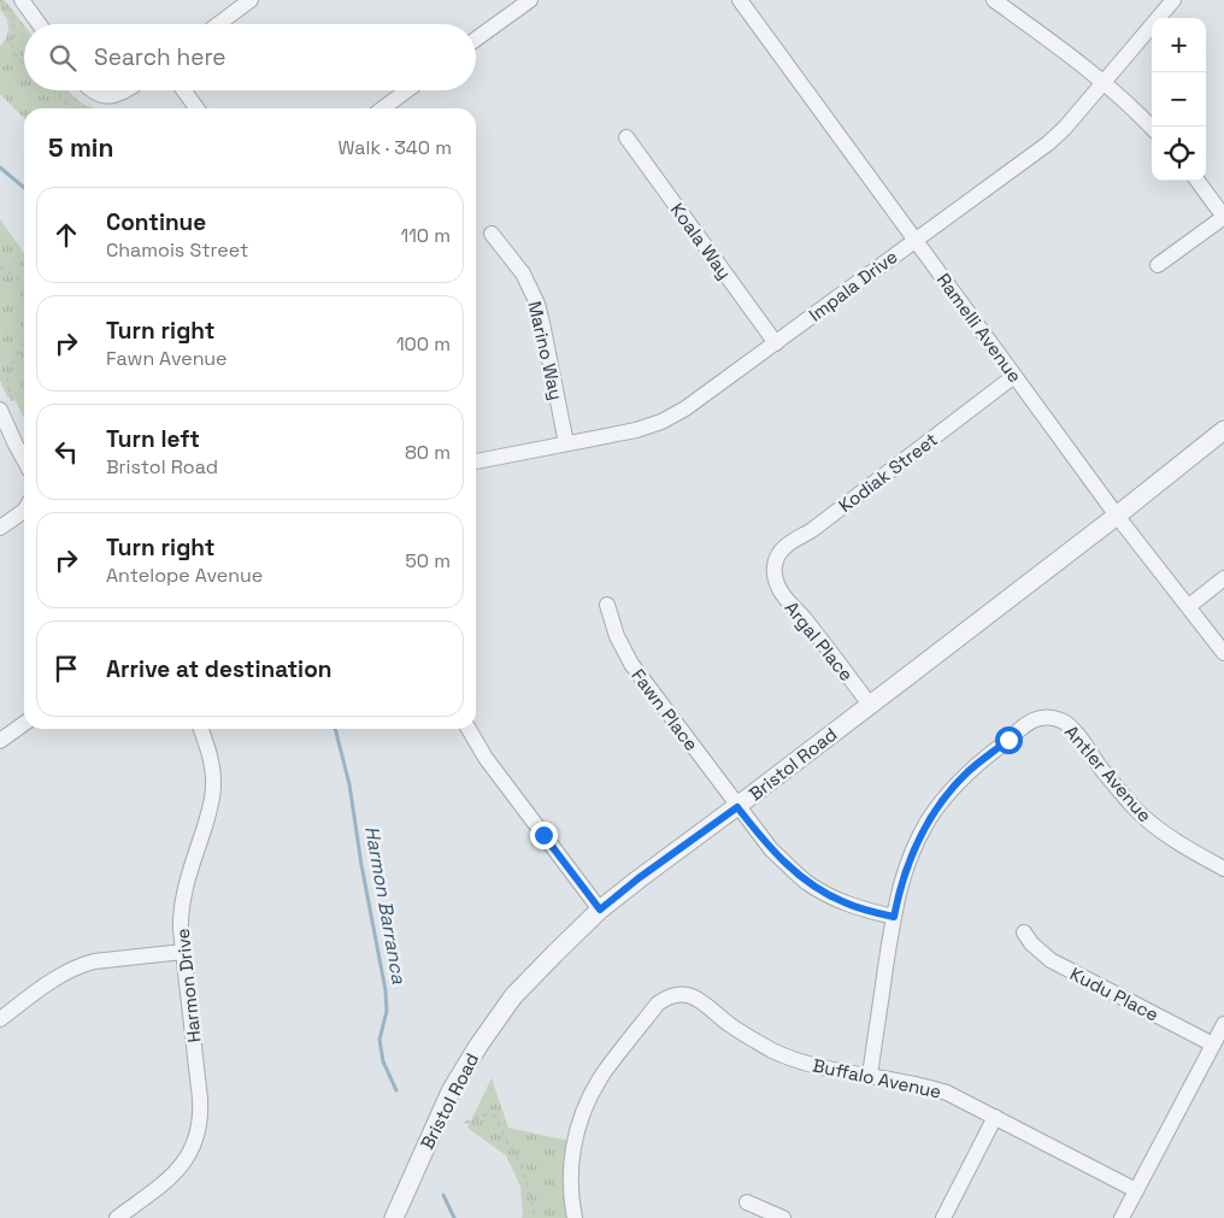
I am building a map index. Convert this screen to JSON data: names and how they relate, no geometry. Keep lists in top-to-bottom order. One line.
{"streets":{"street":["Koala Way","Impala Drive","Ramelli Avenue","Marino Way","Kodiak Street","Argal Place","Fawn Place","Bristol Road","Antler Avenue","Harmon Drive","Kudu Place","Buffalo Avenue"]},"crossings":[["Koala Way","Impala Drive"],["Impala Drive","Ramelli Avenue"],["Impala Drive","Marino Way"],["Ramelli Avenue","Kodiak Street"],["Ramelli Avenue","Bristol Road"],["Kodiak Street","Argal Place"],["Argal Place","Bristol Road"],["Fawn Place","Bristol Road"],["Fawn Place","Antler Avenue"]],"water":["Harmon Barranca"],"page":{"map_buttons":["+","−"],"search":"Search here","heading":["5 min","Walk · 340 m"],"list":[["Continue","Chamois Street","110 m"],["Turn right","Fawn Avenue","100 m"],["Turn left","Bristol Road","80 m"],["Turn right","Antelope Avenue","50 m"],"Arrive at destination"]}}
